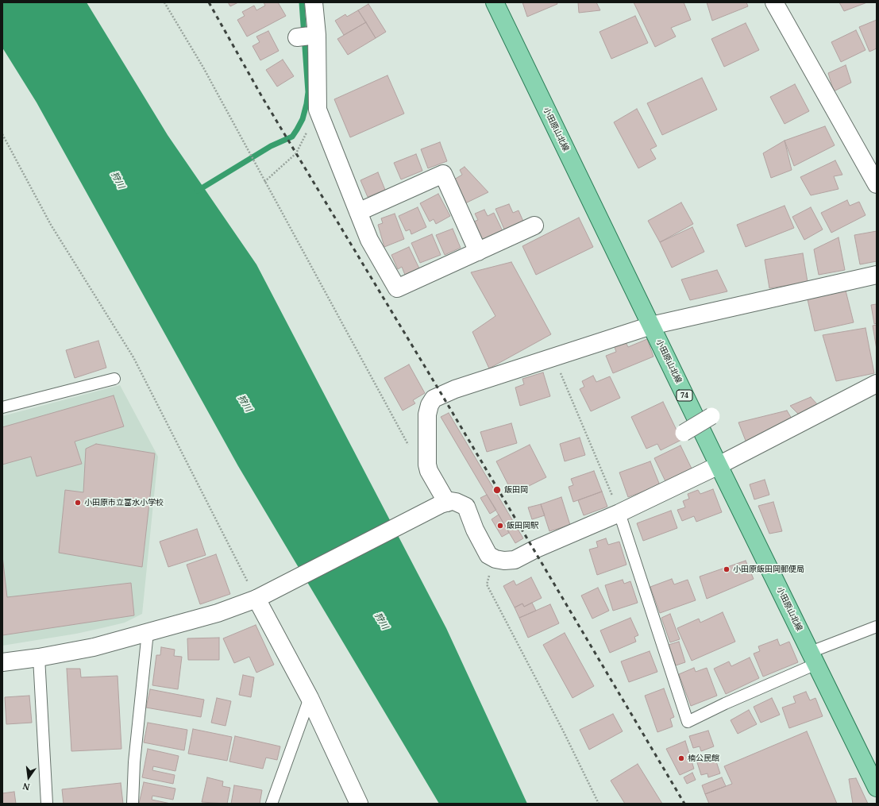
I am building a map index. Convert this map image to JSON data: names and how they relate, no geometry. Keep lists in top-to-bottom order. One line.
{"streets":{"main road":["小田原山北線","74"]},"water":["狩川"],"places":["飯田岡","小田原市立富水小学校","飯田岡駅","小田原飯田岡郵便局","楠公民館"],"north":"bottom"}
